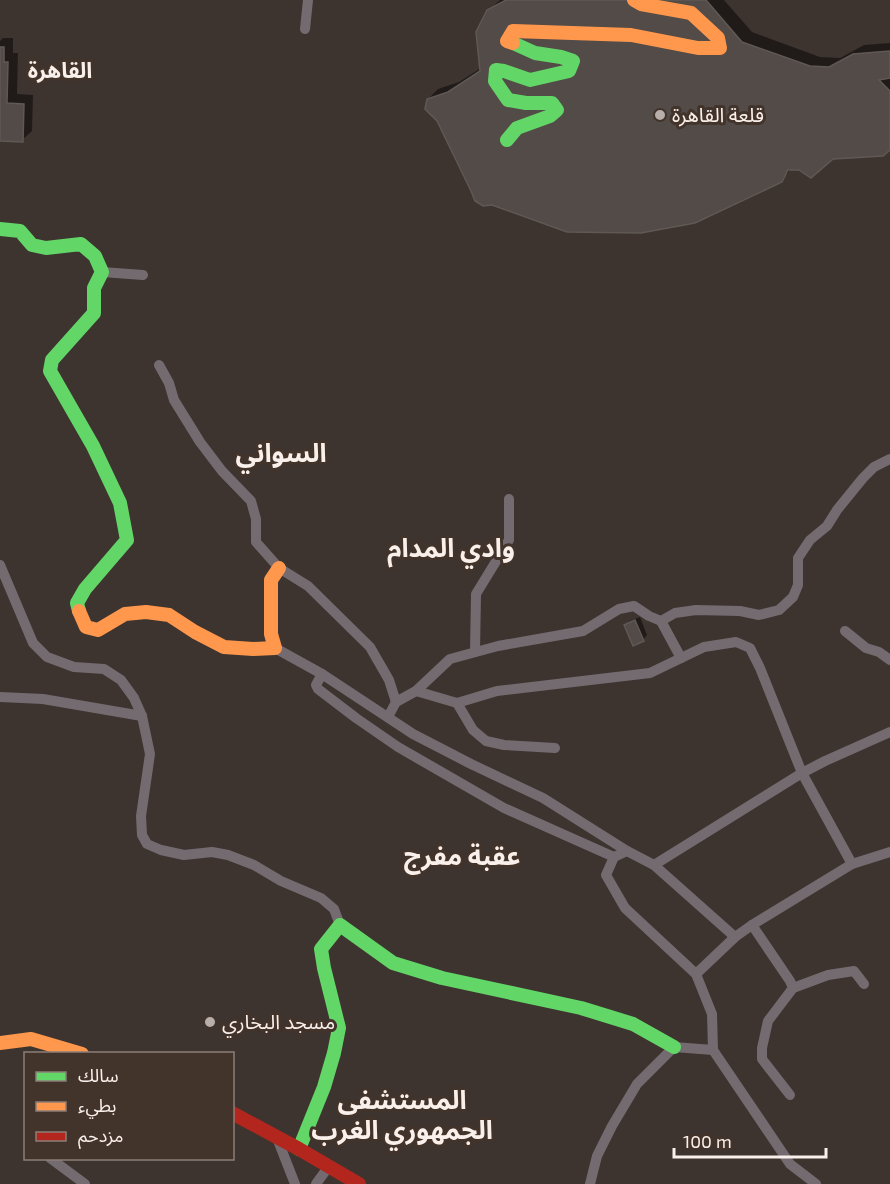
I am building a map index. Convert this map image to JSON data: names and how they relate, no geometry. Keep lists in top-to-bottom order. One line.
{"districts":["القاهرة","السواني","وادي المدام","عقبة مفرج","المستشفى الجمهوري الغرب"],"places":["قلعة القاهرة","مسجد البخاري"],"legend":["سالك","بطيء","مزدحم"],"scale_bar":"100 m"}
